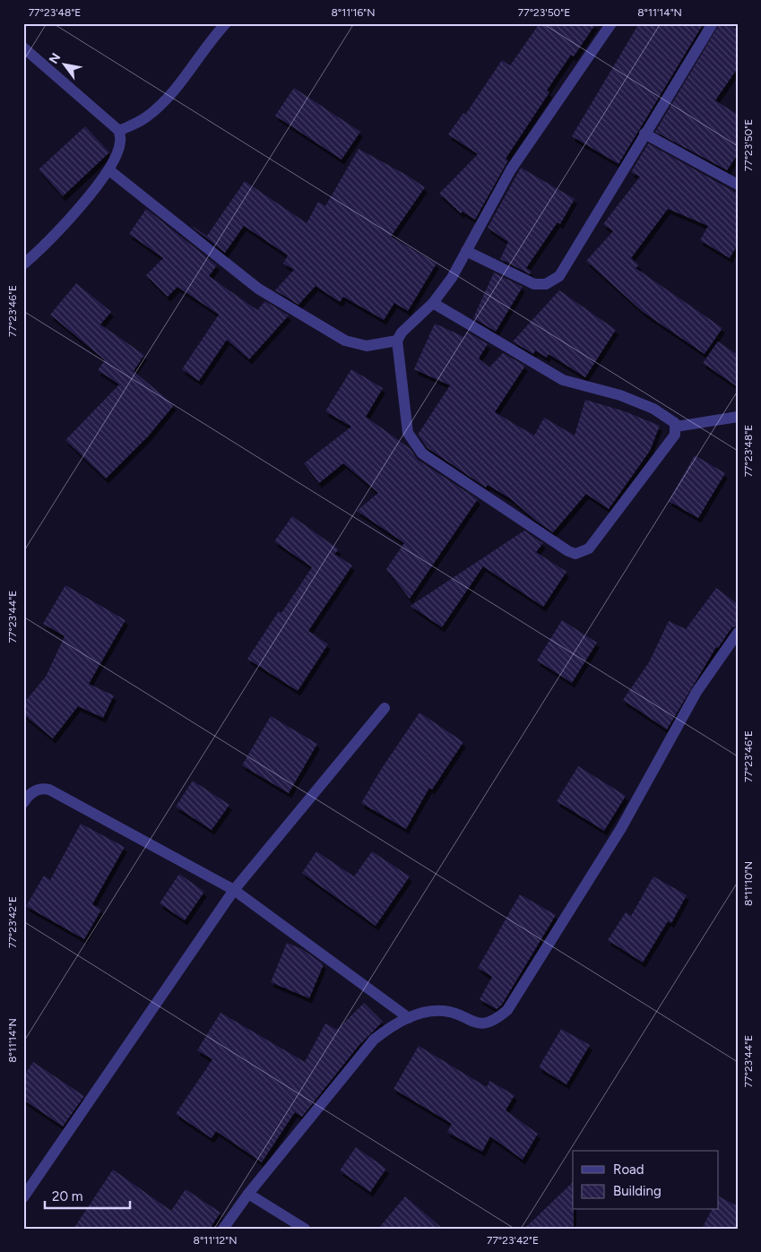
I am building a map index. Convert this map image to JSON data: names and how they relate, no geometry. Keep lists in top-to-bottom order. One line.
{"legend":["Road","Building"],"scale_bar":"20 m","north":"top left","coordinates":["77°23'48\"E","8°11'16\"N","77°23'50\"E","8°11'14\"N","77°23'46\"E","77°23'44\"E","8°11'10\"N","77°23'42\"E","8°11'12\"N"]}
